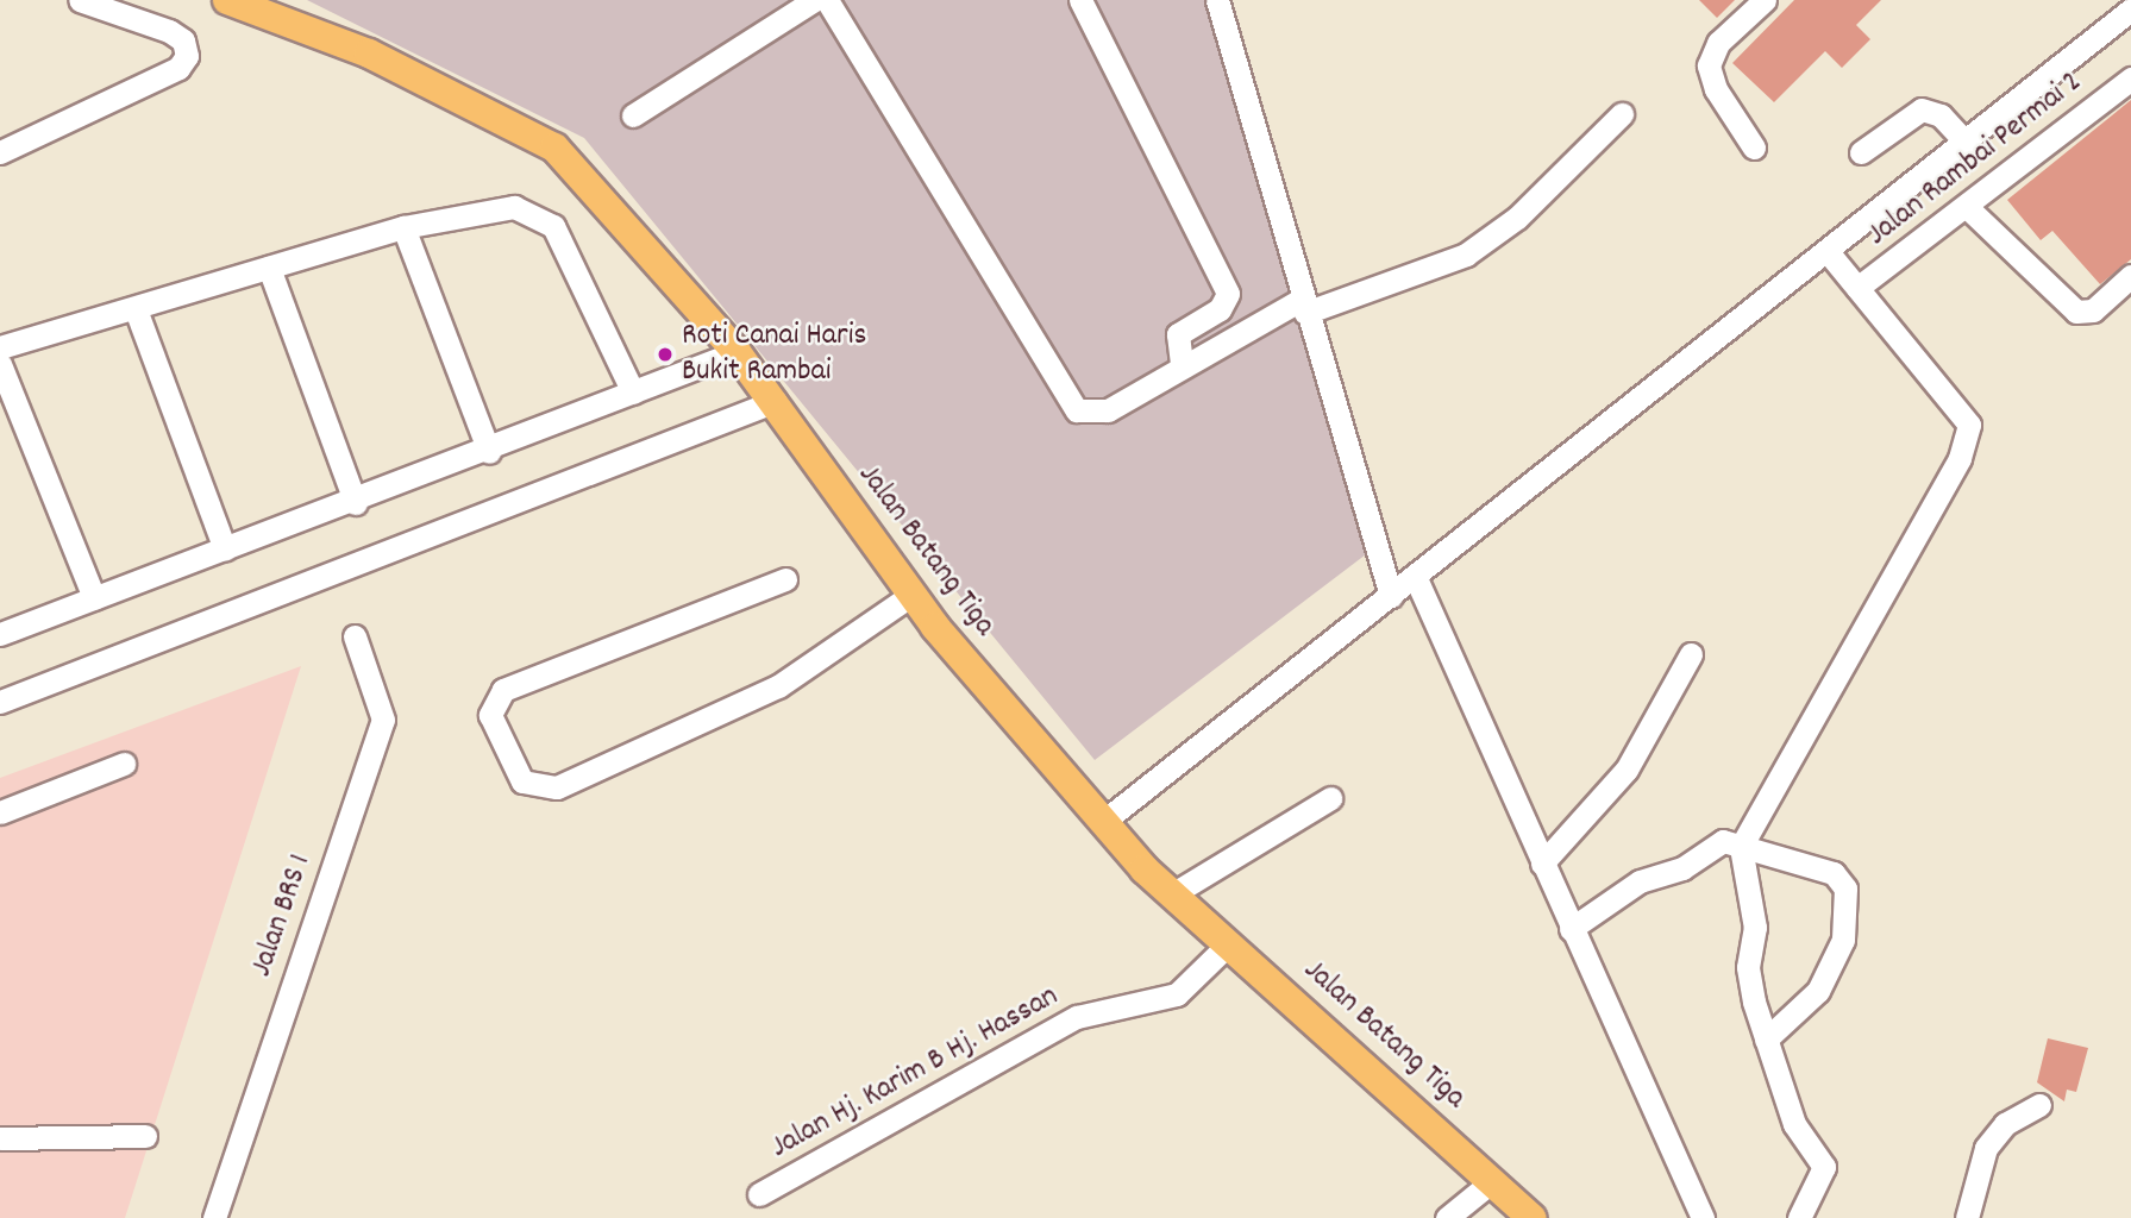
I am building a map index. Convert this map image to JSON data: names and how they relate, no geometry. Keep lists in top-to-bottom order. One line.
{"streets":{"main road":["Jalan Batang Tiga"],"street":["Jalan Rambai Permai 2","Jalan BRS 1","Jalan Hj. Karim B Hj. Hassan"]},"crossings":[["Jalan Batang Tiga","Jalan Hj. Karim B Hj. Hassan"]],"places":["Roti Canai Haris Bukit Rambai"]}
